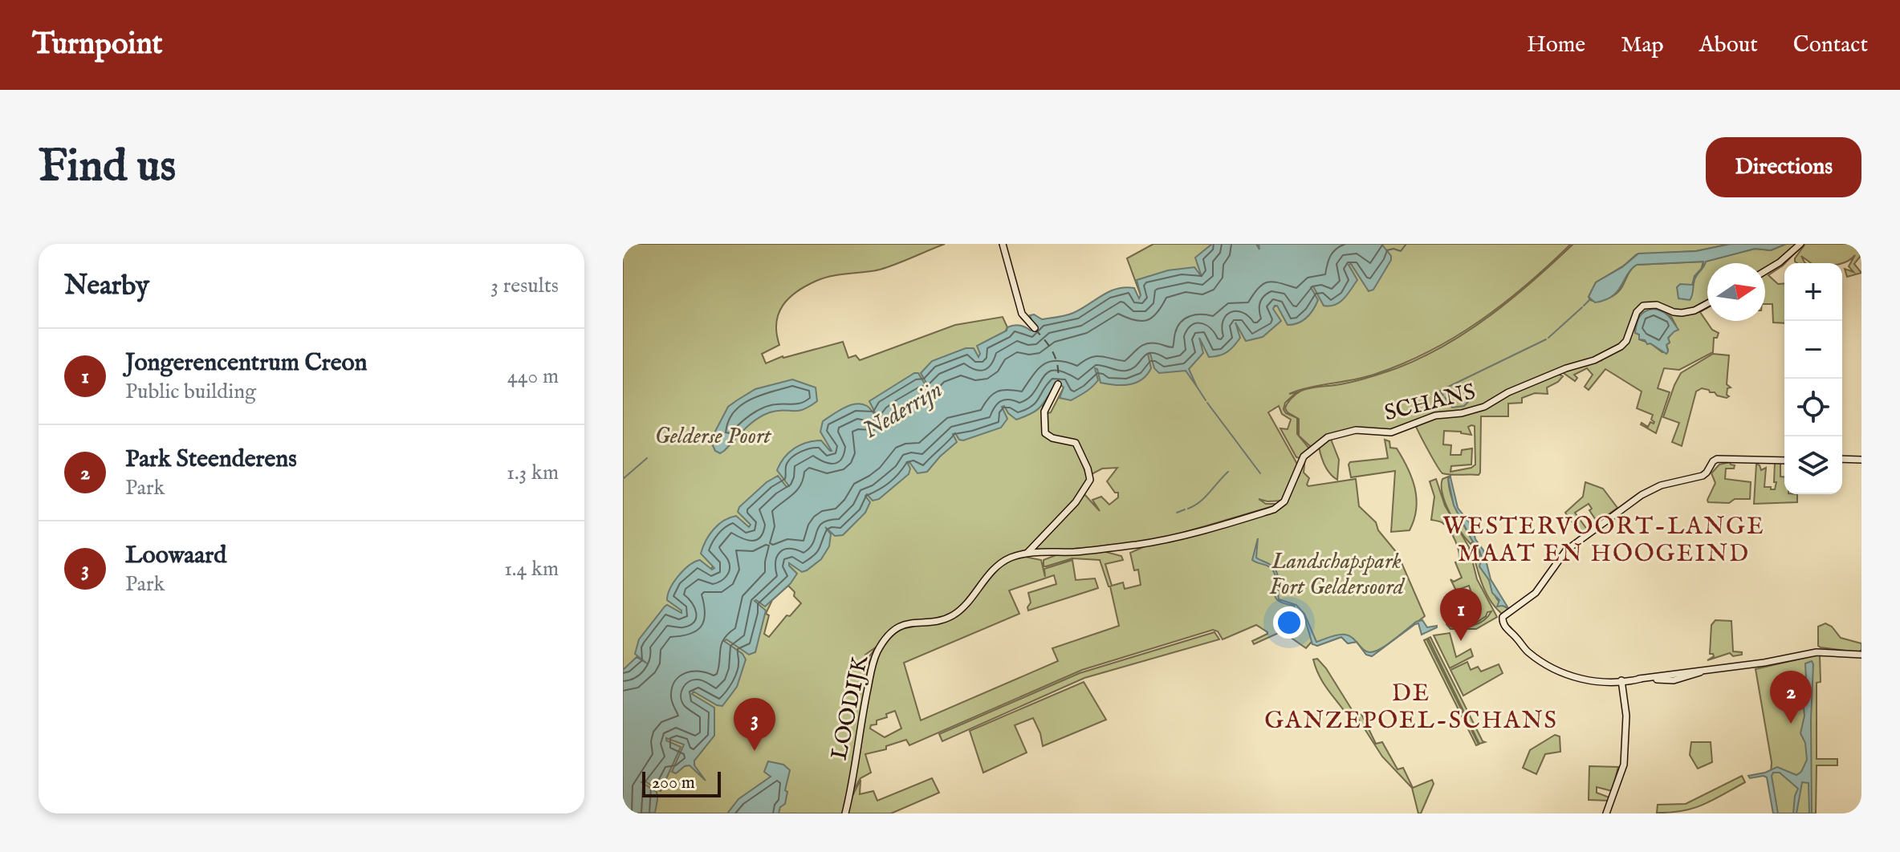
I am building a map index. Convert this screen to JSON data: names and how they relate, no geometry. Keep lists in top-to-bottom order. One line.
{"streets":{"street":["SCHANS","LOODIJK"]},"crossings":[["SCHANS","LOODIJK"]],"districts":["WESTERVOORT-LANGE MAAT EN HOOGEIND","DE GANZEPOEL-SCHANS"],"water":["Nederrijn"],"parks":["Gelderse Poort","Landschapspark Fort Geldersoord"],"scale_bar":"200 m","north":"right","page":{"header":"Turnpoint","nav":["Home","Map","About","Contact"],"buttons":"Directions","title":"Find us","heading":["Nearby","3 results"],"map_buttons":["+","−"],"list":[{"mark":"1","name":"Jongerencentrum Creon","note":"Public building","value":"440 m"},{"mark":"2","name":"Park Steenderens","note":"Park","value":"1.3 km"},{"mark":"3","name":"Loowaard","note":"Park","value":"1.4 km"}],"pins":["1","2","3"],"scale":"200 m"}}
